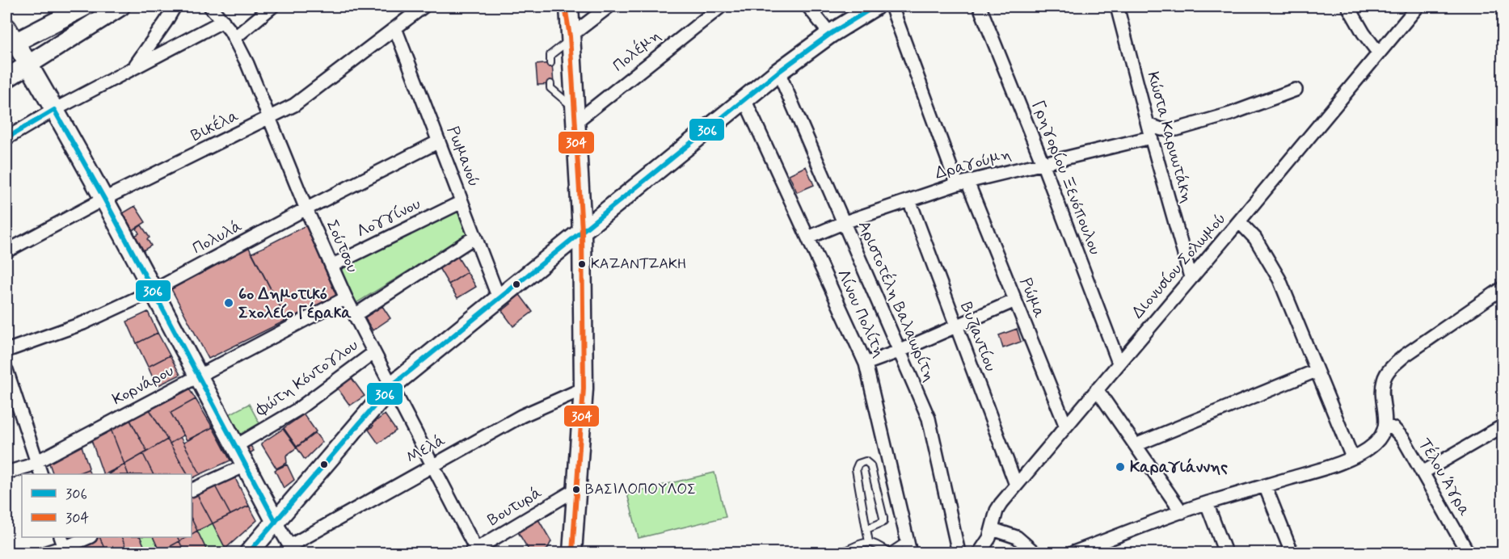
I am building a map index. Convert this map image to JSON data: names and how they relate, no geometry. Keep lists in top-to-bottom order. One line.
{"streets":{"street":["Πολέμη","Βικέλα","Κώστα Καρυωτάκη","Ρωμανού","Δραγούμη","Γρηγορίου Ξενόπουλου","Λογγίνου","Πολυλά","Σούτσου","Διονυσίου Σολωμού","Ρώμα","Αριστοτέλη Βαλαωρίτη","Λίνου Πολίτη","Βυζαντίου","Φώτη Κόντογλου","Κορνάρου","Μελά","Τέλου Άγρα","Βουτυρά"]},"crossings":[["Βικέλα","Ρωμανού"],["Βικέλα","Σούτσου"],["Κώστα Καρυωτάκη","Δραγούμη"],["Κώστα Καρυωτάκη","Διονυσίου Σολωμού"],["Ρωμανού","Λογγίνου"],["Ρωμανού","Πολυλά"],["Δραγούμη","Γρηγορίου Ξενόπουλου"],["Δραγούμη","Ρώμα"],["Δραγούμη","Αριστοτέλη Βαλαωρίτη"],["Δραγούμη","Λίνου Πολίτη"],["Δραγούμη","Βυζαντίου"],["Γρηγορίου Ξενόπουλου","Διονυσίου Σολωμού"],["Λογγίνου","Σούτσου"],["Πολυλά","Σούτσου"],["Σούτσου","Φώτη Κόντογλου"],["Σούτσου","Κορνάρου"],["Σούτσου","Μελά"],["Σούτσου","Βουτυρά"],["Διονυσίου Σολωμού","Ρώμα"],["Διονυσίου Σολωμού","Βυζαντίου"]],"places":["ΚΑΖΑΝΤΖΑΚΗ","6ο Δημοτικό Σχολείο Γέρακα","Καραγιάννης","ΒΑΣΙΛΟΠΟΥΛΟΣ"],"lines":["transit line 306","transit line 304"],"legend":["306","304"]}
